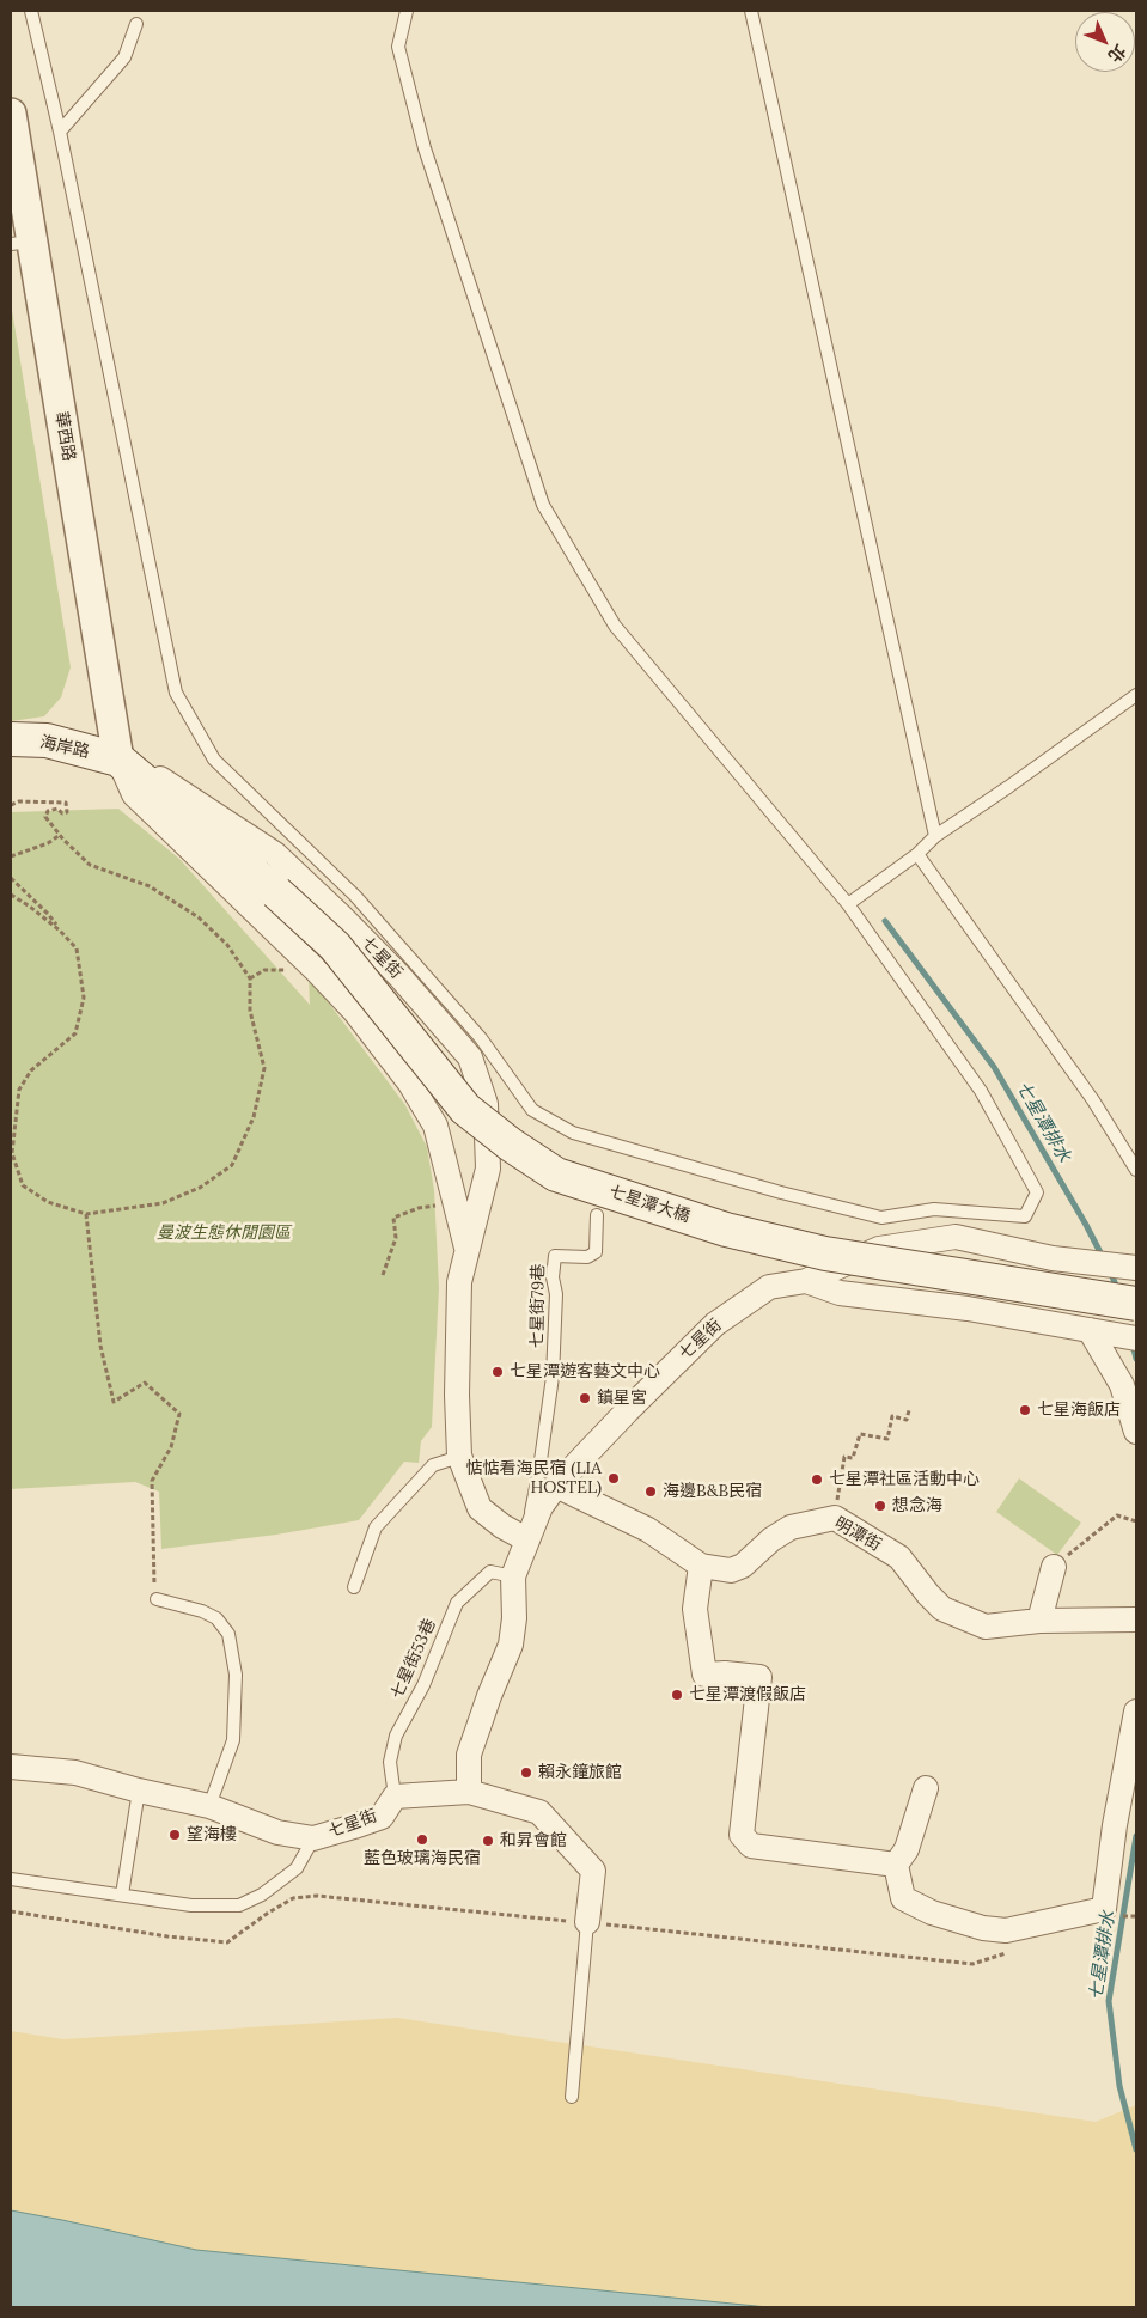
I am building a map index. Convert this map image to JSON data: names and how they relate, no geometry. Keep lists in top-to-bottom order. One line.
{"streets":{"main road":["海岸路","七星潭大橋"],"street":["華西路","七星街","明潭街"],"lane":["七星街79巷","七星街53巷"]},"crossings":[["華西路","海岸路"],["華西路","七星街"],["華西路","七星潭大橋"],["海岸路","七星街"],["海岸路","七星潭大橋"],["七星街","七星潭大橋"],["七星街","七星街79巷"],["七星街","明潭街"],["七星街","七星街53巷"]],"water":["七星潭排水"],"parks":["曼波生態休閒園區"],"places":["七星潭遊客藝文中心","鎮星宮","七星海飯店","惦惦看海民宿 (LIA HOSTEL)","七星潭社區活動中心","海邊B&B民宿","想念海","七星潭渡假飯店","賴永鐘旅館","望海樓","藍色玻璃海民宿","和昇會館"],"north":"bottom right"}
